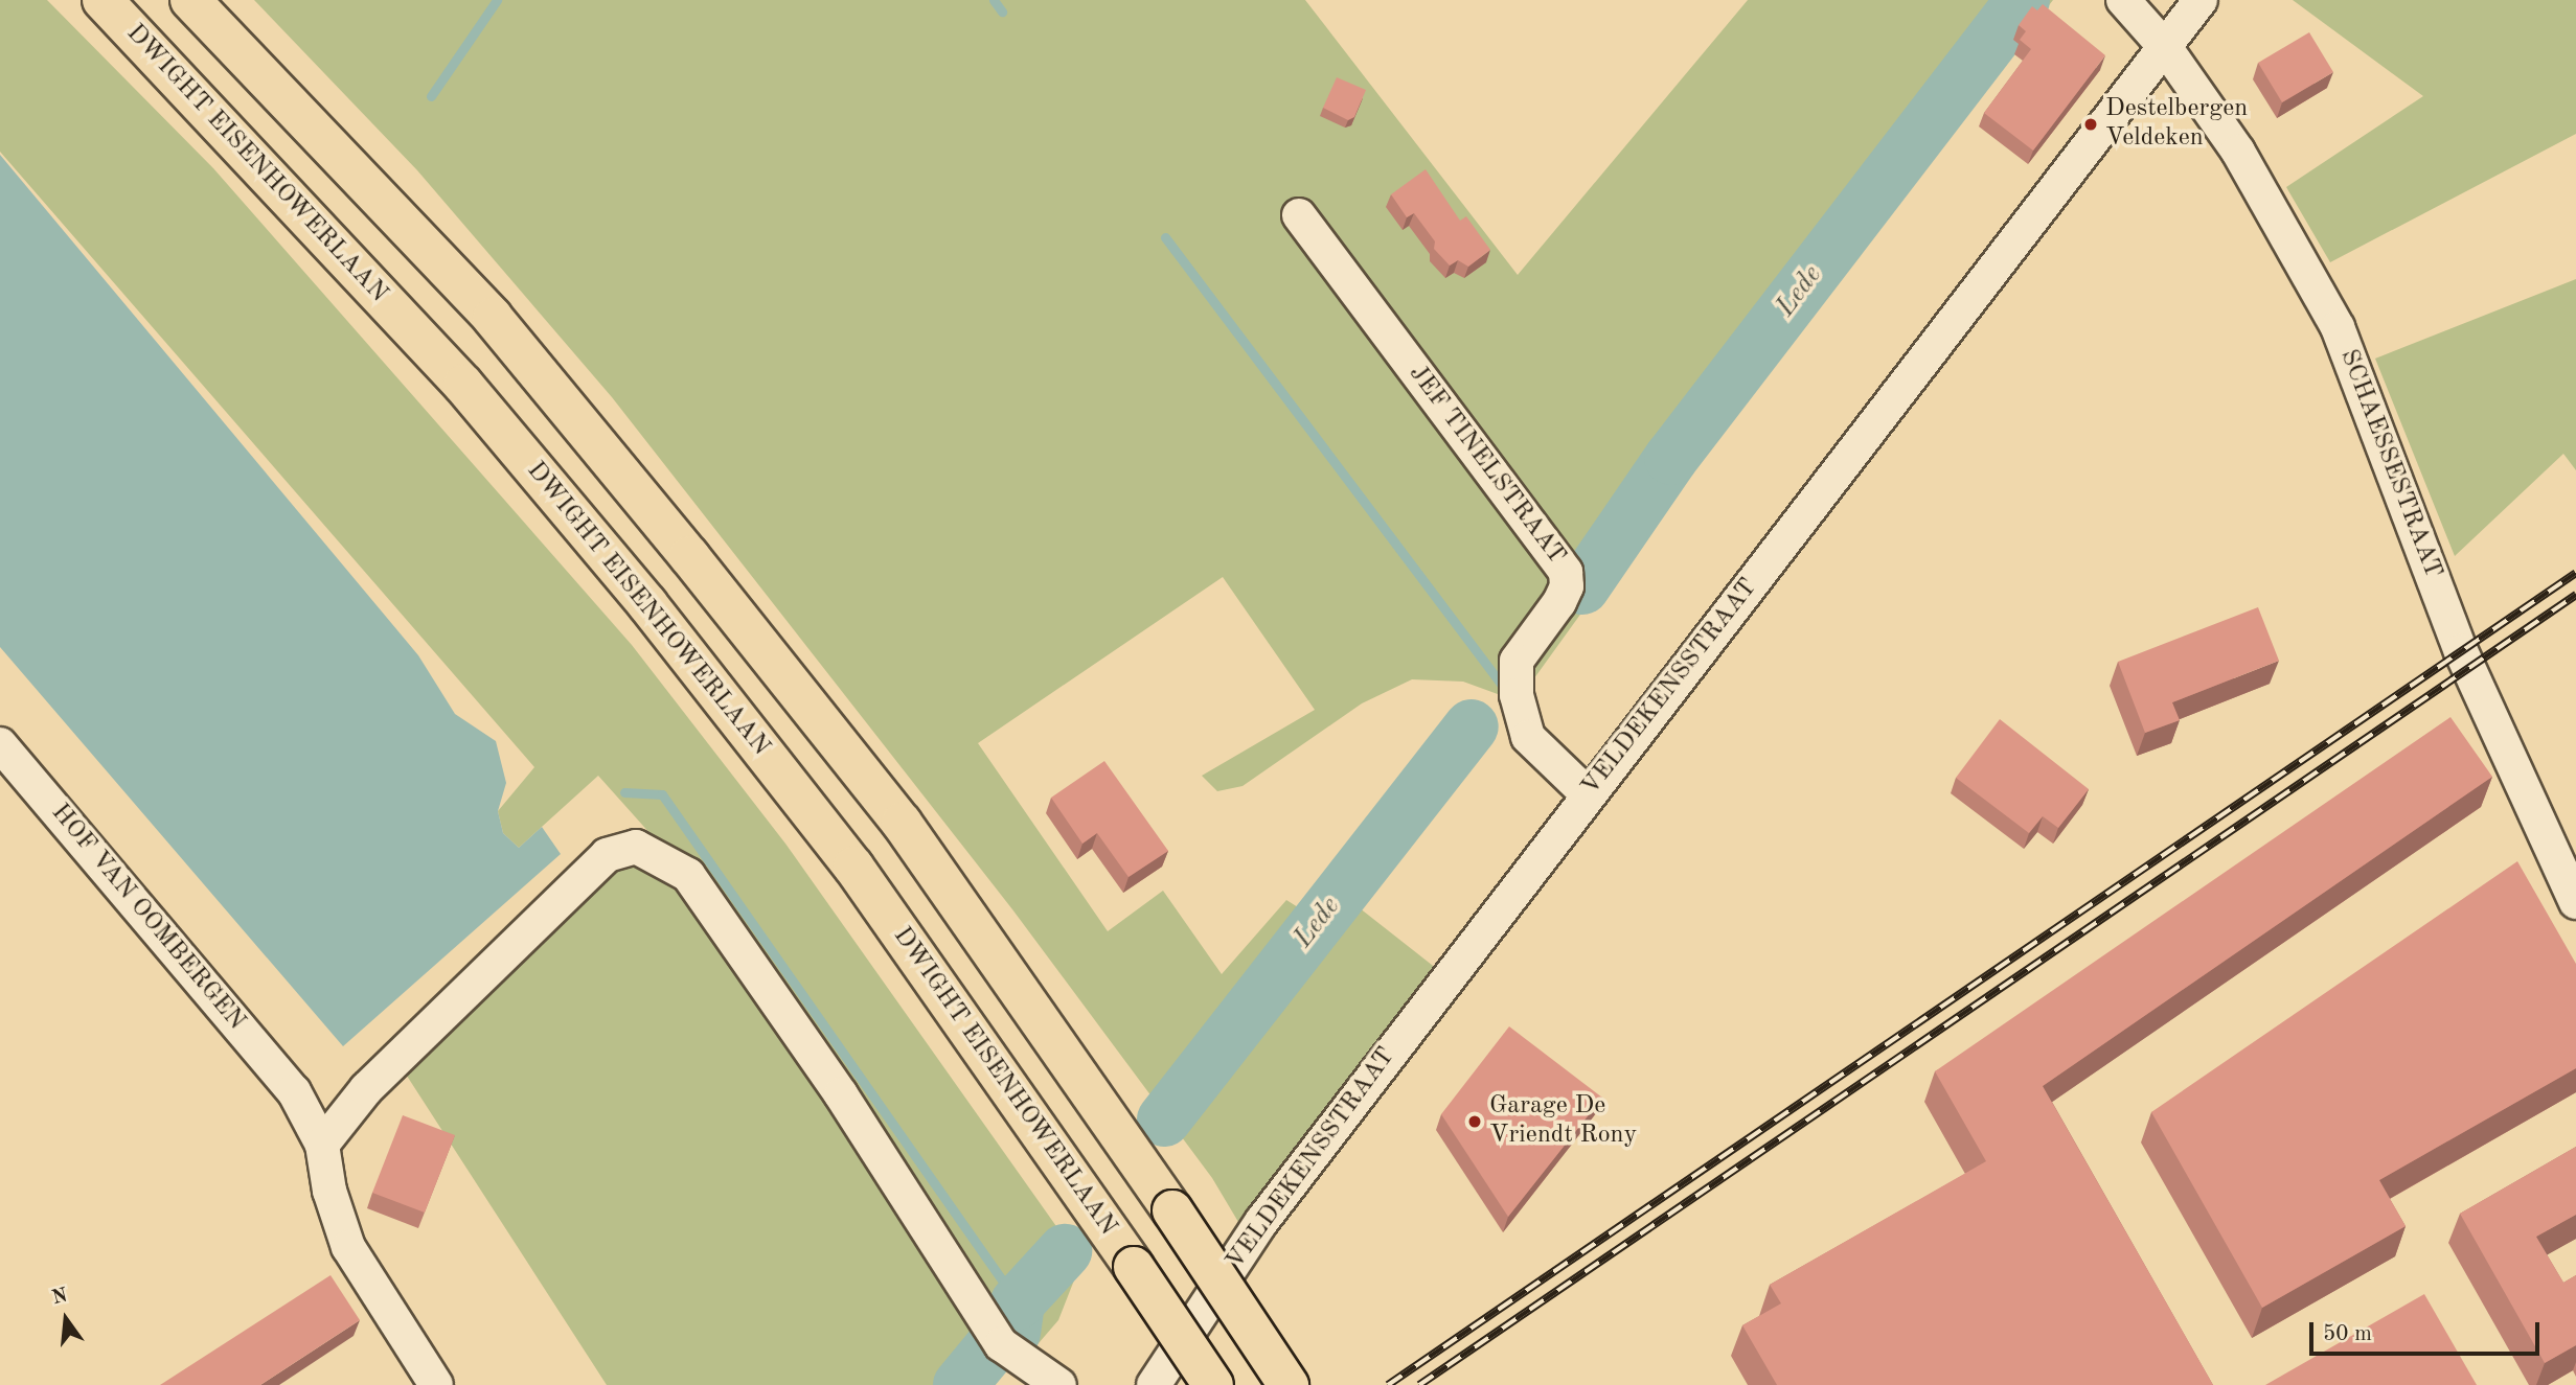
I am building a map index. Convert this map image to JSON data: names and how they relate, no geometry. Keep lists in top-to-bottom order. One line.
{"streets":{"highway":["DWIGHT EISENHOWERLAAN"],"street":["SCHAESSESTRAAT","JEF TINELSTRAAT","VELDEKENSSTRAAT","HOF VAN OOMBERGEN"]},"crossings":[["SCHAESSESTRAAT","VELDEKENSSTRAAT"],["JEF TINELSTRAAT","VELDEKENSSTRAAT"]],"water":["Lede"],"places":["Destelbergen Veldeken","Garage De Vriendt Rony"],"scale_bar":"50 m","north":"top"}
